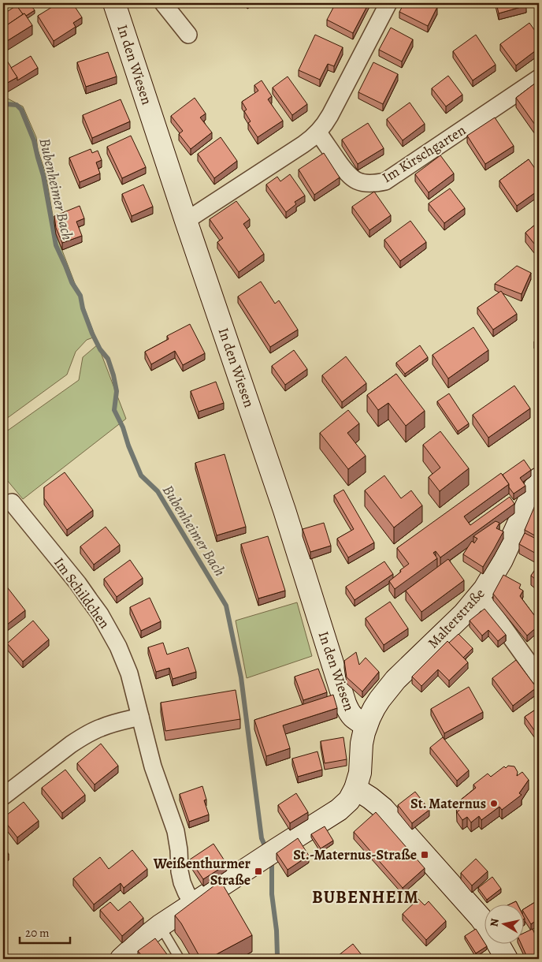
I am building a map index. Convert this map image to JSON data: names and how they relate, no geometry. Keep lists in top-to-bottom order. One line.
{"streets":{"street":["In den Wiesen","Im Kirschgarten","Im Schildchen","Malterstraße"]},"crossings":[["In den Wiesen","Malterstraße"]],"districts":["BUBENHEIM"],"water":["Bubenheimer Bach"],"places":{"other":["St. Maternus"],"transit":["St.-Maternus-Straße","Weißenthurmer Straße"]},"scale_bar":"20 m","north":"left"}
